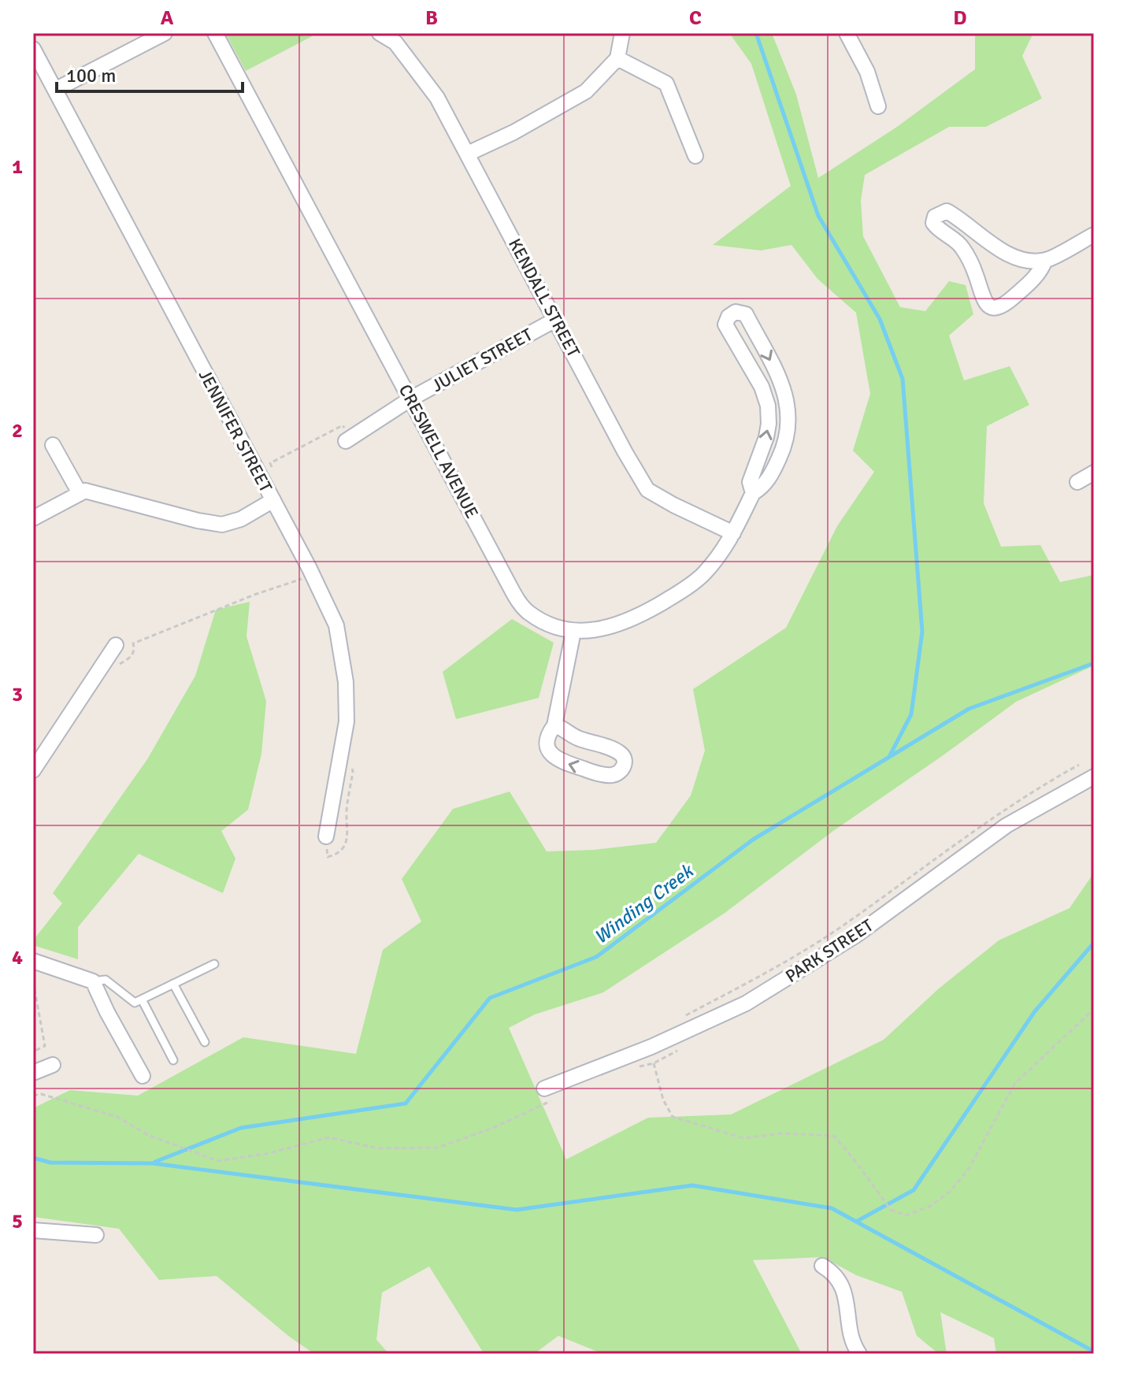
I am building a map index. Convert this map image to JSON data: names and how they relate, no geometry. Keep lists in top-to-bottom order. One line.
{"streets":{"street":["KENDALL STREET","JULIET STREET","JENNIFER STREET","CRESWELL AVENUE","PARK STREET"]},"crossings":[["KENDALL STREET","JULIET STREET"],["KENDALL STREET","CRESWELL AVENUE"],["JULIET STREET","CRESWELL AVENUE"]],"water":["Winding Creek"],"scale_bar":"100 m","grid":{"columns":["A","B","C","D"],"rows":["1","2","3","4","5"]}}
